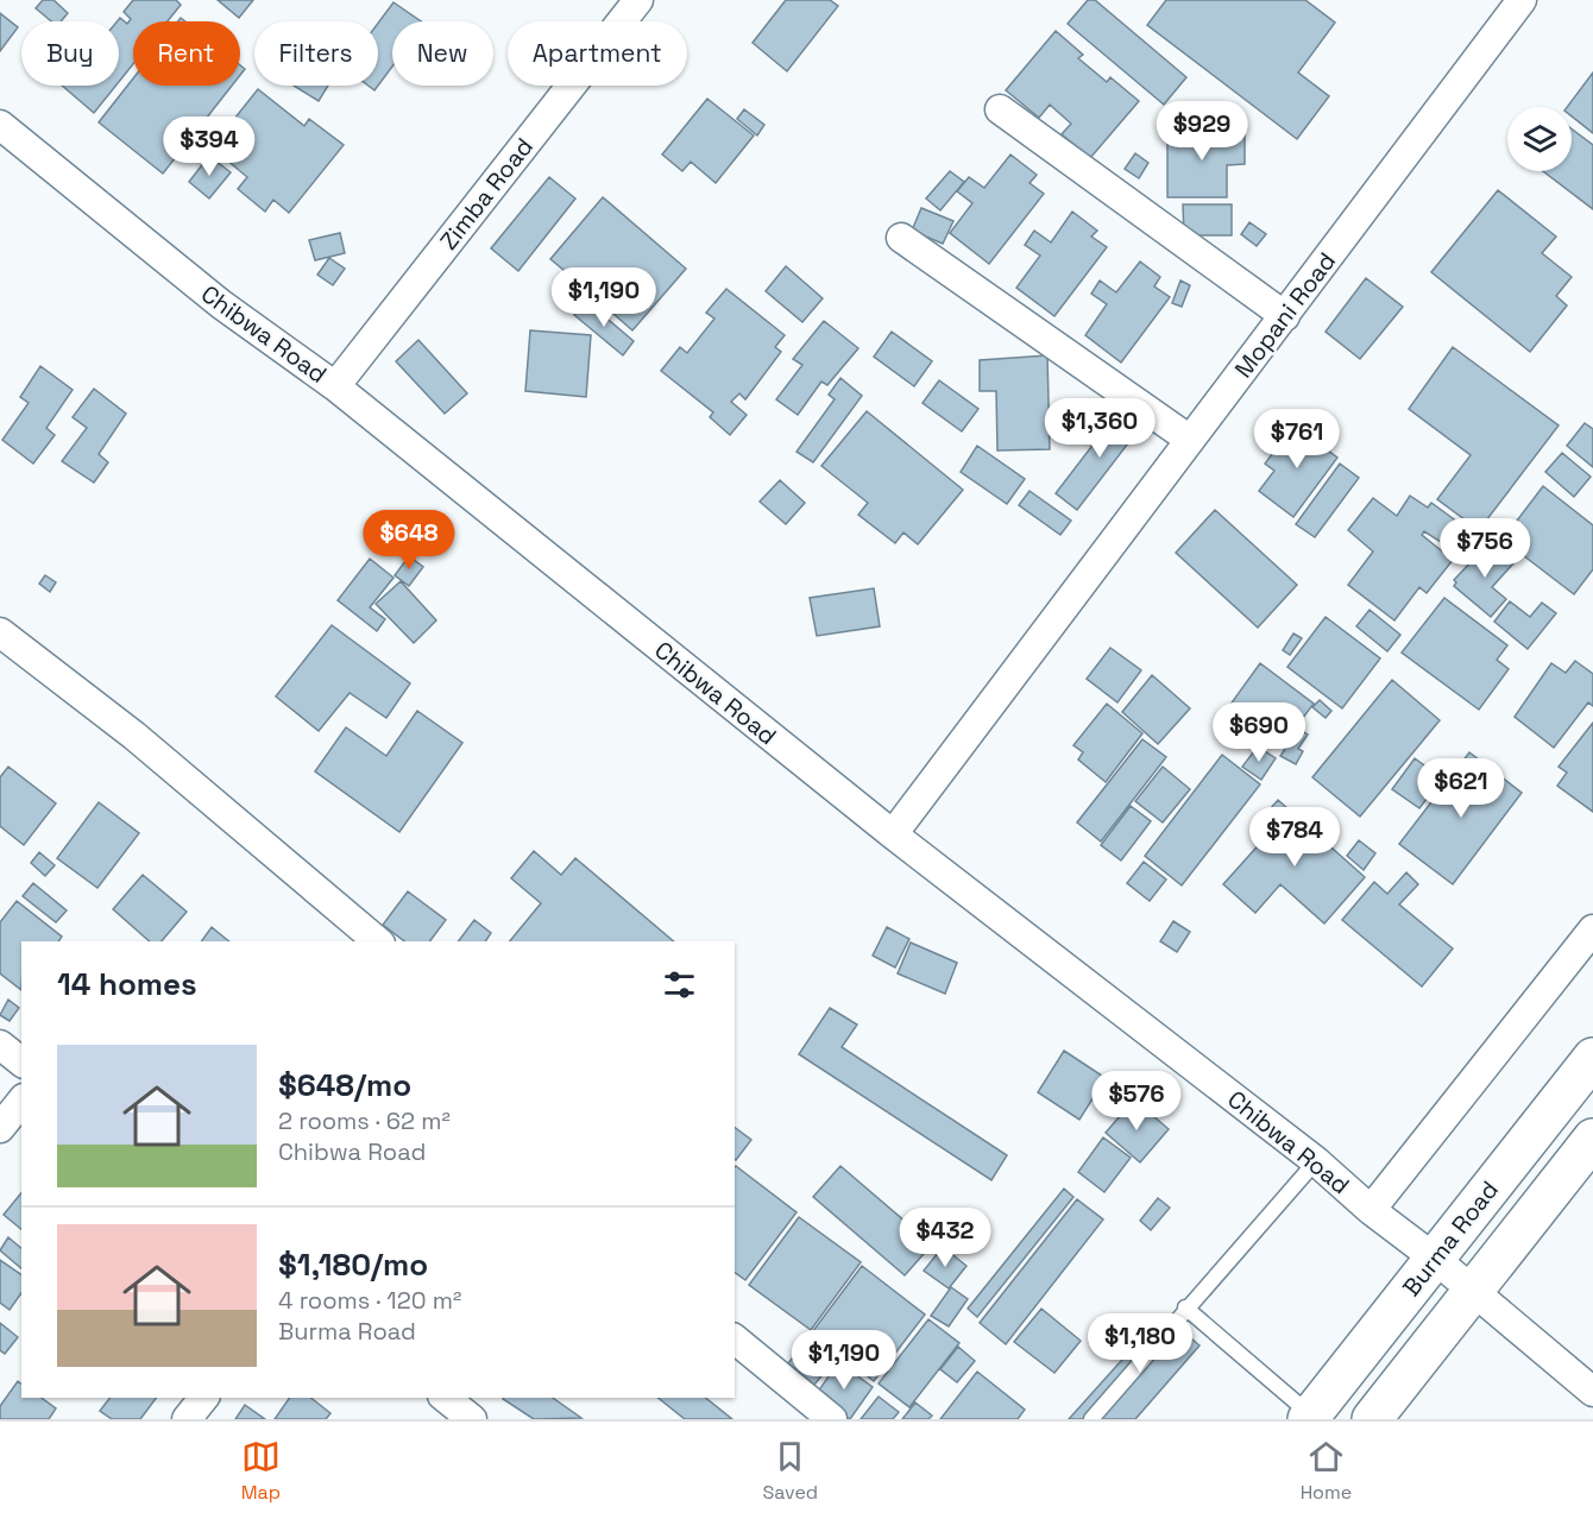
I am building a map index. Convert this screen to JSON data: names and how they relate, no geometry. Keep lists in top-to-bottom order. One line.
{"streets":{"main road":["Burma Road"],"street":["Zimba Road","Mopani Road","Chibwa Road"]},"crossings":[["Zimba Road","Chibwa Road"],["Mopani Road","Chibwa Road"],["Chibwa Road","Burma Road"]],"page":{"chip":["Buy","Rent","Filters","New","Apartment"],"price":["$929","$394","$1,190","$1,360","$761","$648","$756","$690","$621","$784","$576","$432","$1,180","$1,190"],"heading":"14 homes","list":[{"name":"$648/mo","note":"2 rooms · 62 m² · Chibwa Road"},{"name":"$1,180/mo","note":"4 rooms · 120 m² · Burma Road"}],"tabs":["Map","Saved","Home"]}}
